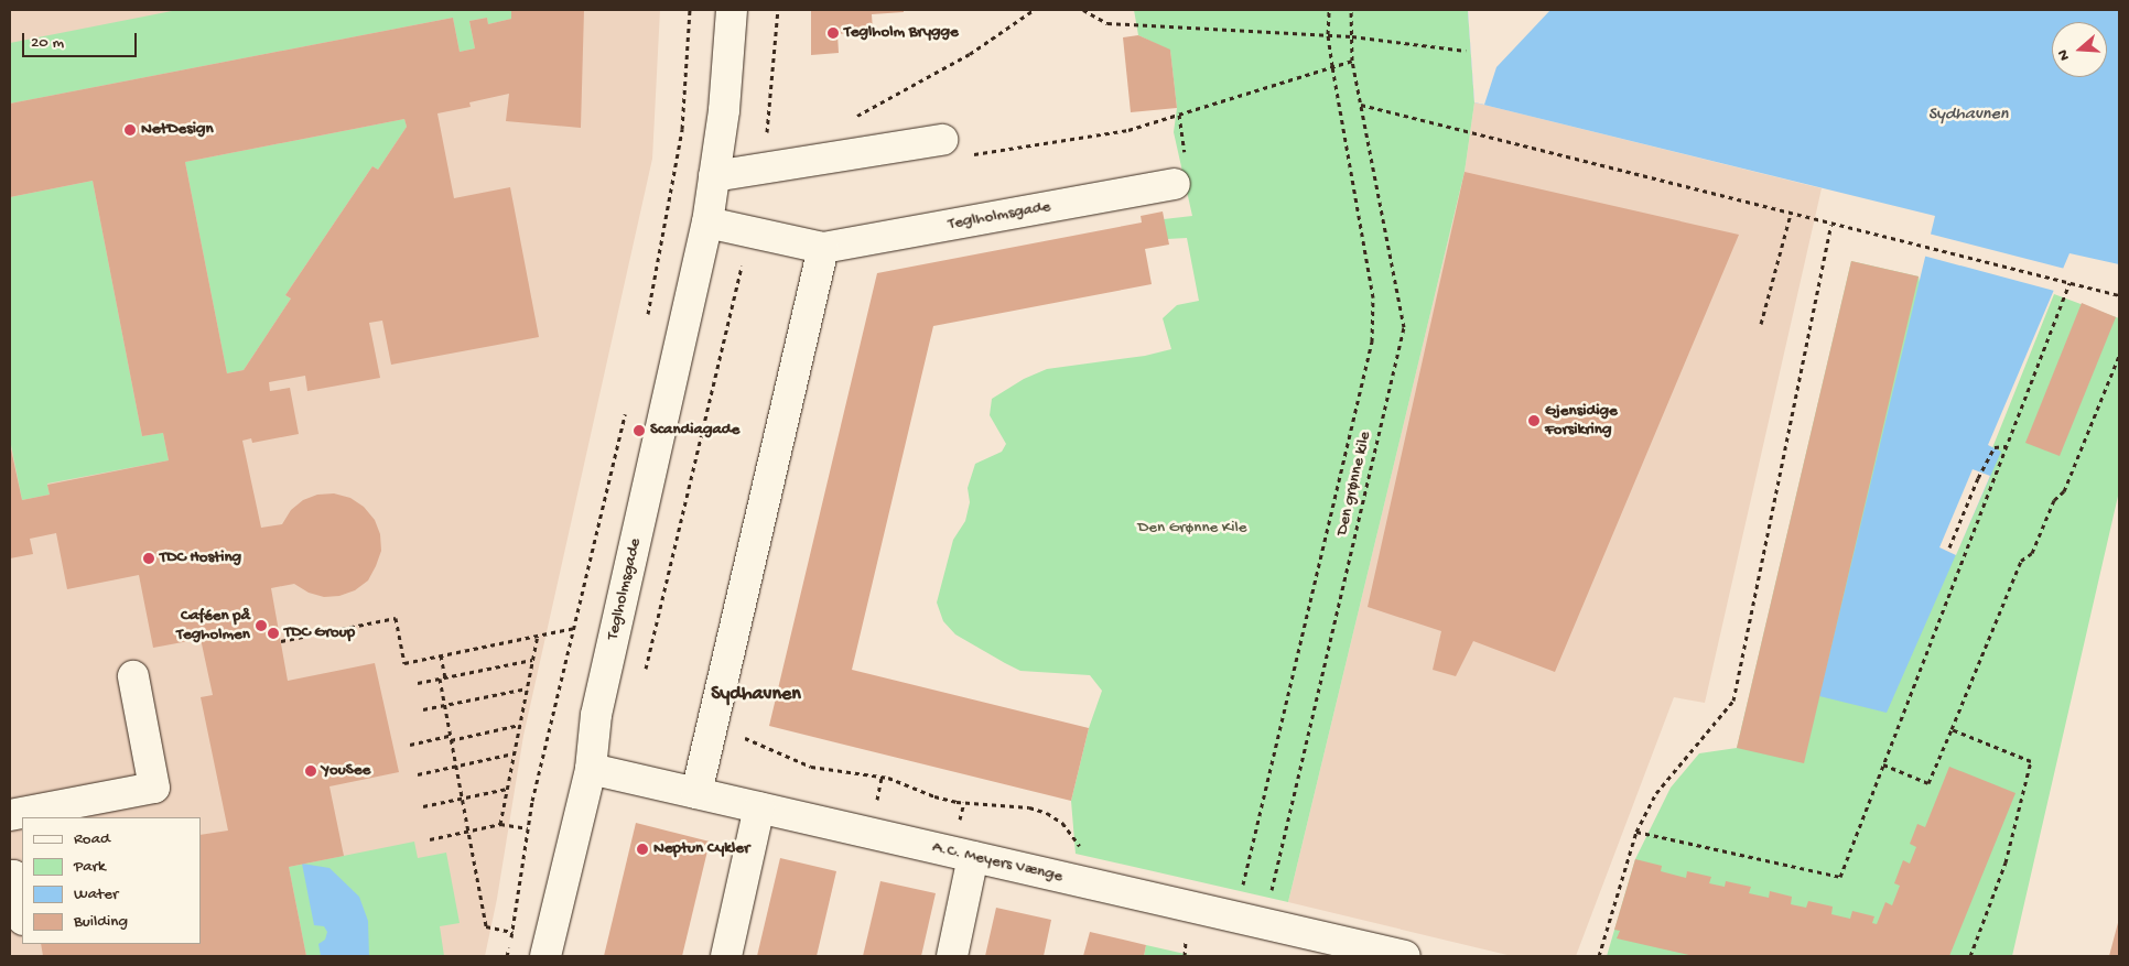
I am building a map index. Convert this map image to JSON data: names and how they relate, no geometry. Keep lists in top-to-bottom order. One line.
{"streets":{"street":["Teglholmsgade","A.C. Meyers Vænge"],"path":["Den grønne kile"]},"crossings":[["Teglholmsgade","A.C. Meyers Vænge"],["Den grønne kile","A.C. Meyers Vænge"]],"districts":["Sydhavnen"],"water":["Sydhavnen"],"parks":["Den Grønne Kile"],"places":["Teglholm Brygge","NetDesign","Gjensidige Forsikring","Scandiagade","TDC Hosting","Caféen på Tegholmen","TDC Group","YouSee","Neptun Cykler"],"legend":["Road","Park","Water","Building"],"scale_bar":"20 m","north":"left"}
